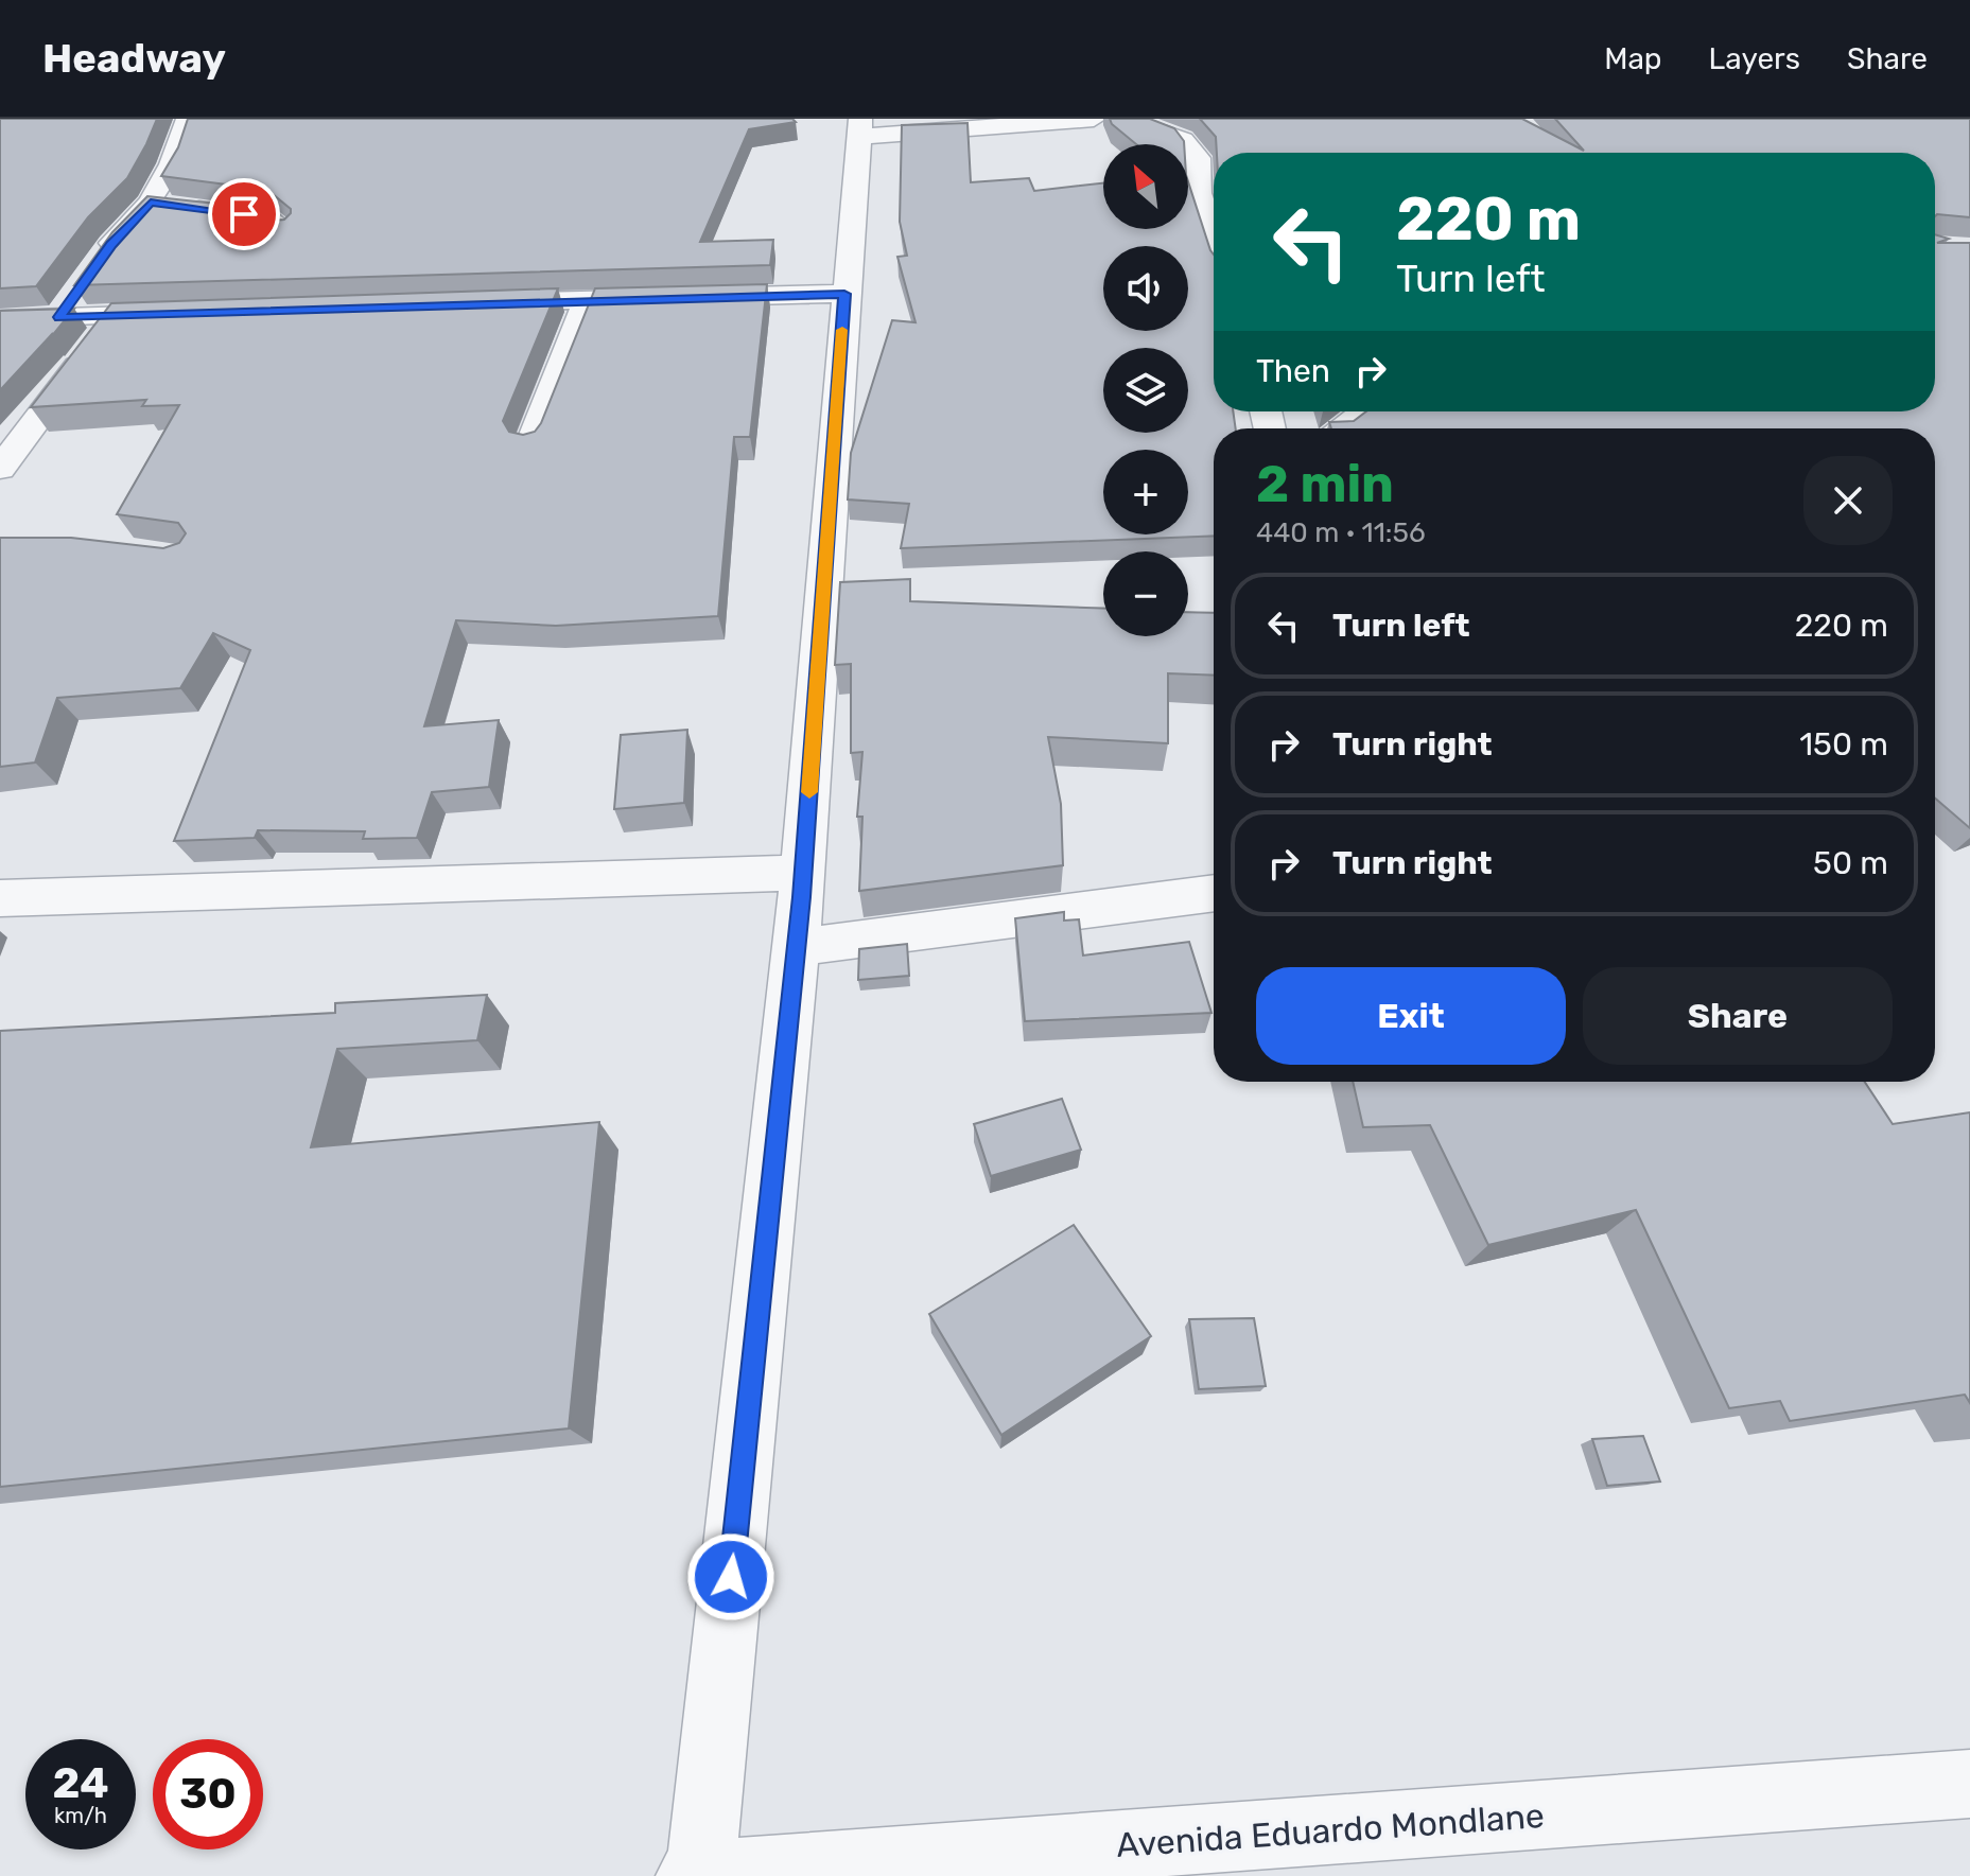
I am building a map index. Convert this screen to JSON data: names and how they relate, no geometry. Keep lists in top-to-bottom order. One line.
{"streets":{"street":["Avenida Eduardo Mondlane"]},"north":"top left","page":{"header":"Headway","nav":["Map","Layers","Share"],"map_buttons":["+","−"],"turn":["220 m","Turn left"],"then":"Then","heading":["2 min","440 m · 11:56"],"list":[{"name":"Turn left","value":"220 m"},{"name":"Turn right","value":"150 m"},{"name":"Turn right","value":"50 m"}],"buttons":["Exit","Share"],"speed":"24 km/h","limit":"30"}}
